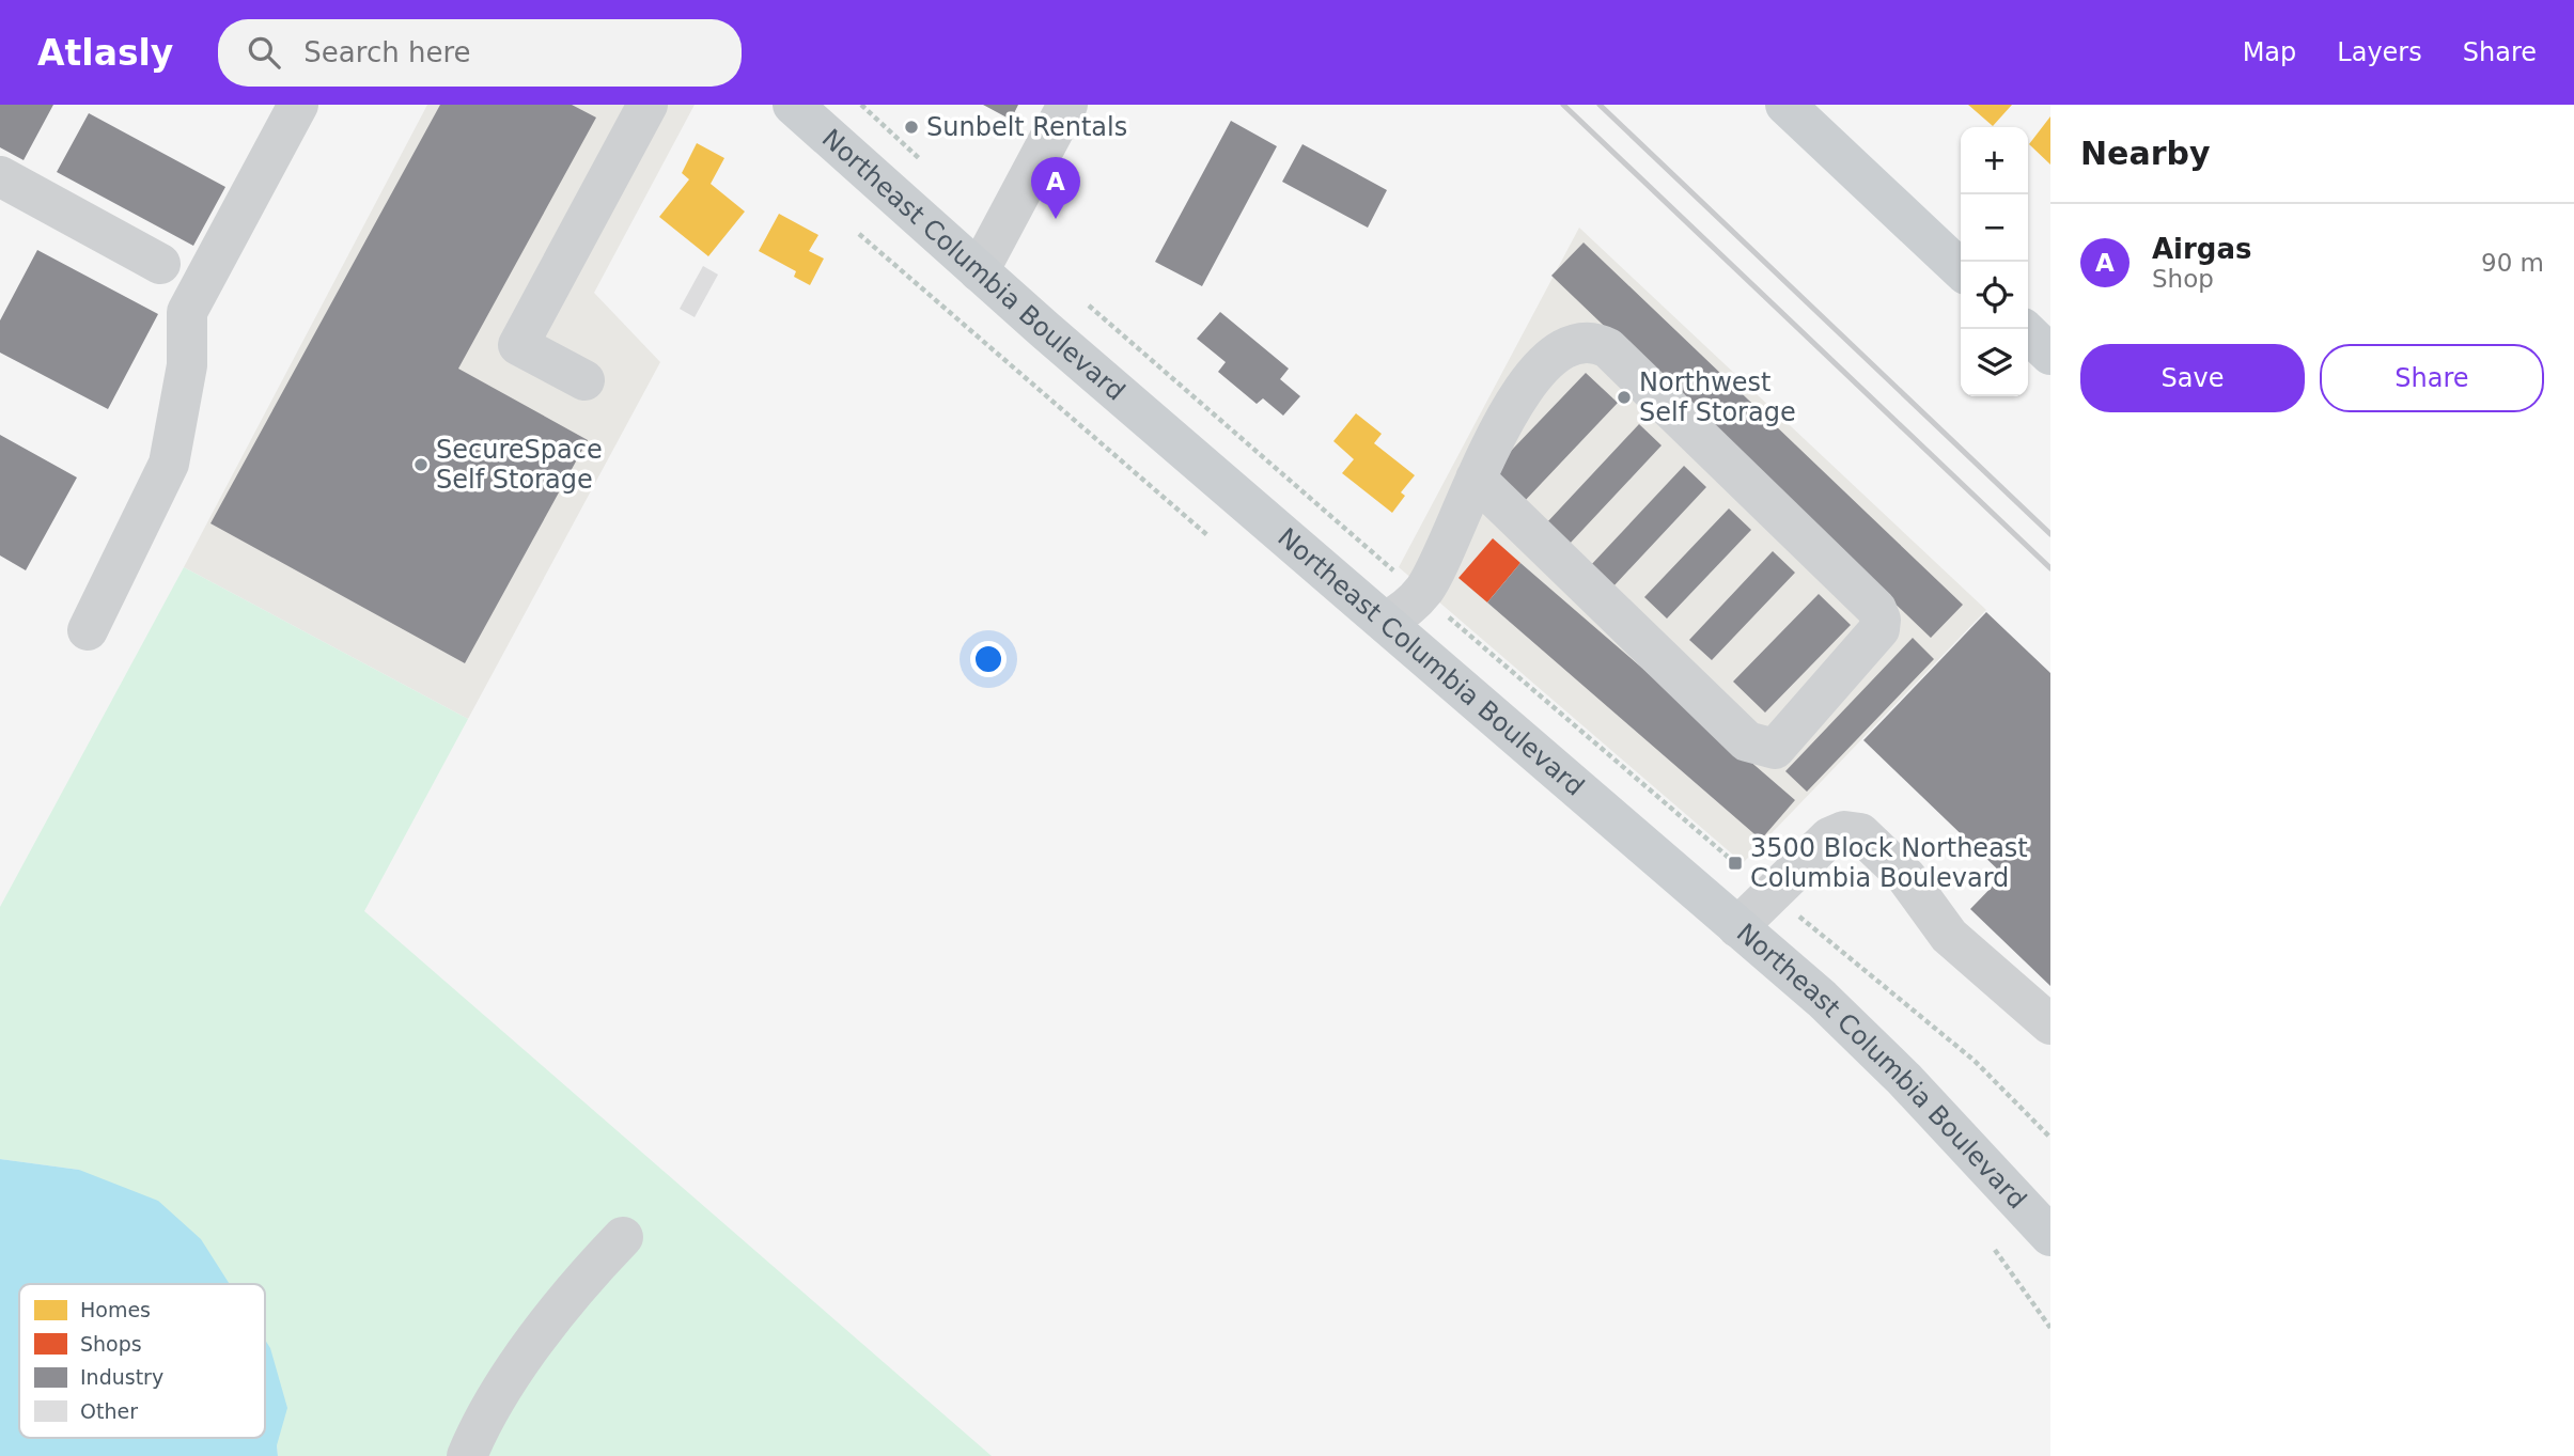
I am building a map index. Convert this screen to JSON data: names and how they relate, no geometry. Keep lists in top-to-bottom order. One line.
{"streets":{"main road":["Northeast Columbia Boulevard"]},"places":{"other":["Sunbelt Rentals","Northwest Self Storage","SecureSpace Self Storage"],"transit":["3500 Block Northeast Columbia Boulevard"]},"legend":["Homes","Shops","Industry","Other"],"page":{"header":"Atlasly","search":"Search here","nav":["Map","Layers","Share"],"heading":"Nearby","map_buttons":["+","−"],"pins":"A","list":[{"mark":"A","name":"Airgas","note":"Shop","value":"90 m"}],"buttons":["Save","Share"]}}
